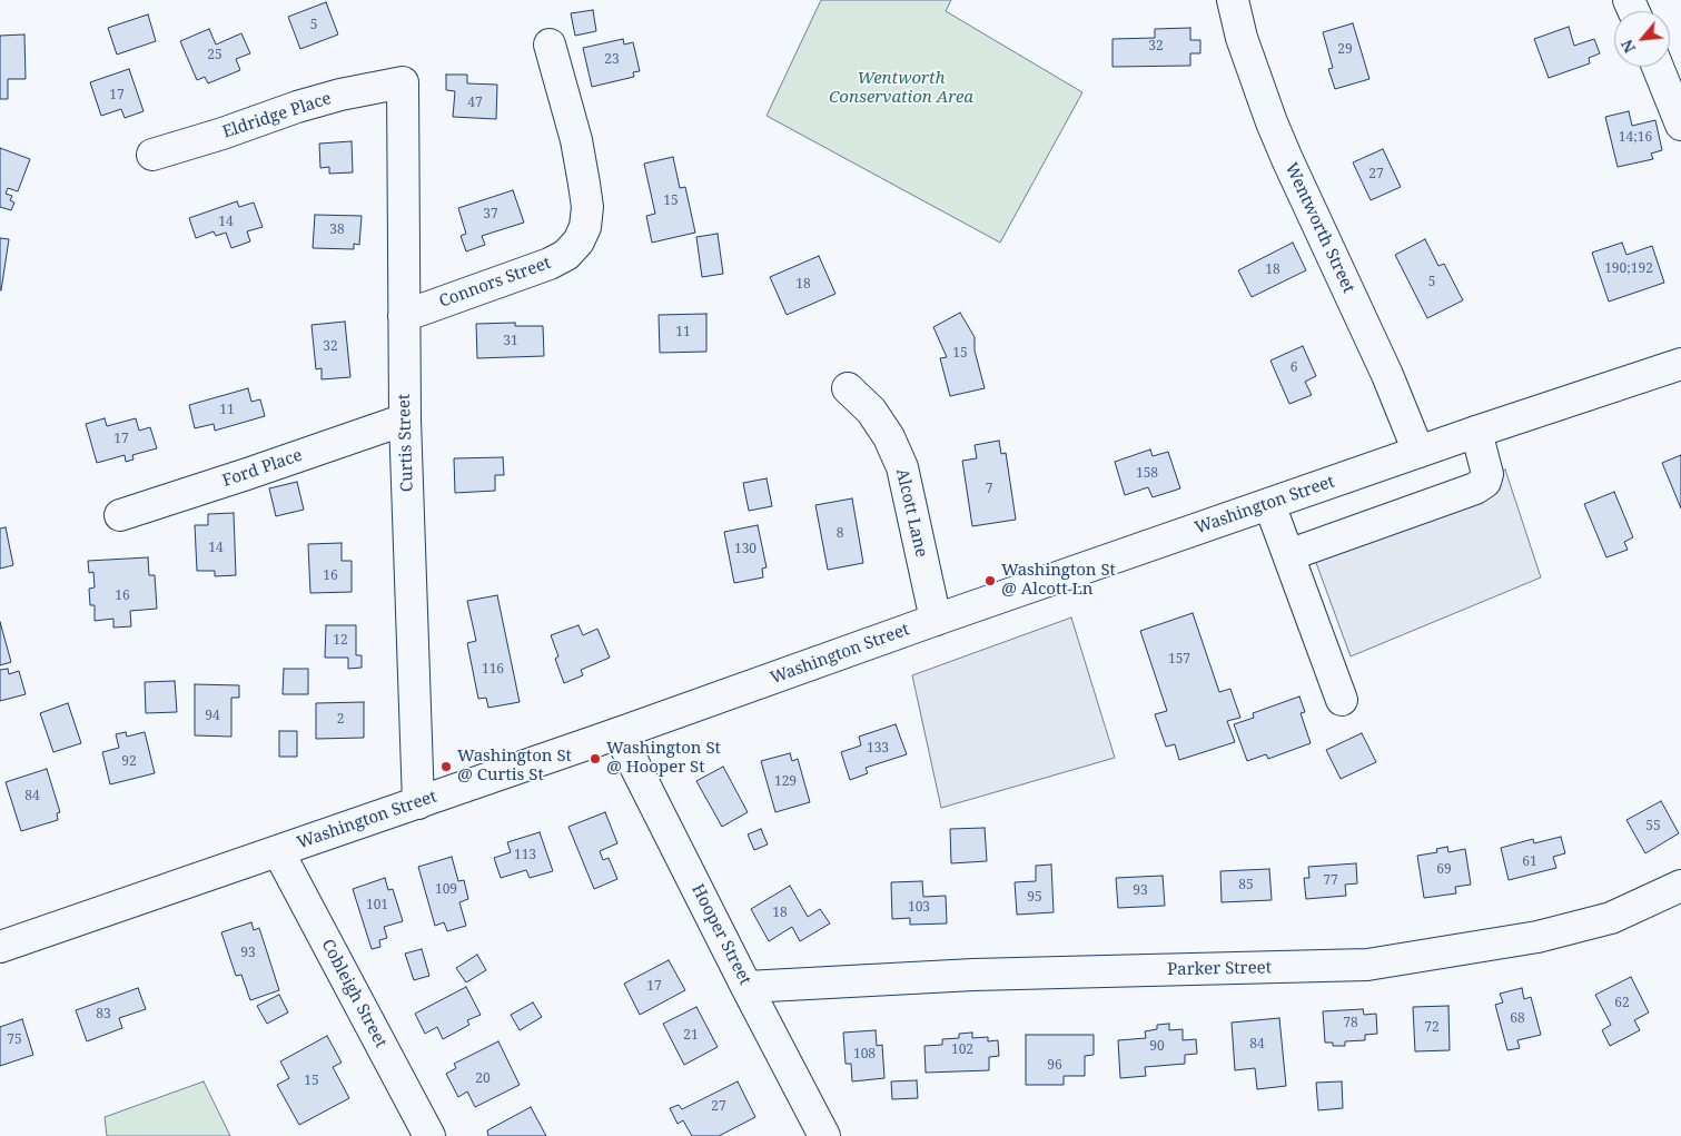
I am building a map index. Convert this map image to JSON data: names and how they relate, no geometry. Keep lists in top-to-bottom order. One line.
{"streets":{"street":["Eldridge Place","Wentworth Street","Connors Street","Curtis Street","Ford Place","Washington Street","Alcott Lane","Hooper Street","Parker Street","Cobleigh Street"]},"crossings":[["Eldridge Place","Curtis Street"],["Wentworth Street","Washington Street"],["Connors Street","Curtis Street"],["Curtis Street","Ford Place"],["Curtis Street","Washington Street"],["Washington Street","Alcott Lane"],["Washington Street","Hooper Street"],["Washington Street","Cobleigh Street"],["Hooper Street","Parker Street"]],"parks":["Wentworth Conservation Area"],"places":["Washington St @ Alcott Ln","Washington St @ Hooper St","Washington St @ Curtis St"],"house_numbers":["5","32","29","25","23","17","47","14;16","27","15","37","14","38","190;192","18","5","18","11","31","32","15","6","11","17","158","7","8","14","130","16","16","12","157","116","94","2","133","92","129","84","55","113","61","69","77","85","109","93","95","101","103","18","93","17","62","83","68","78","72","21","75","84","90","102","108","96","20","15","27"],"north":"bottom left"}
